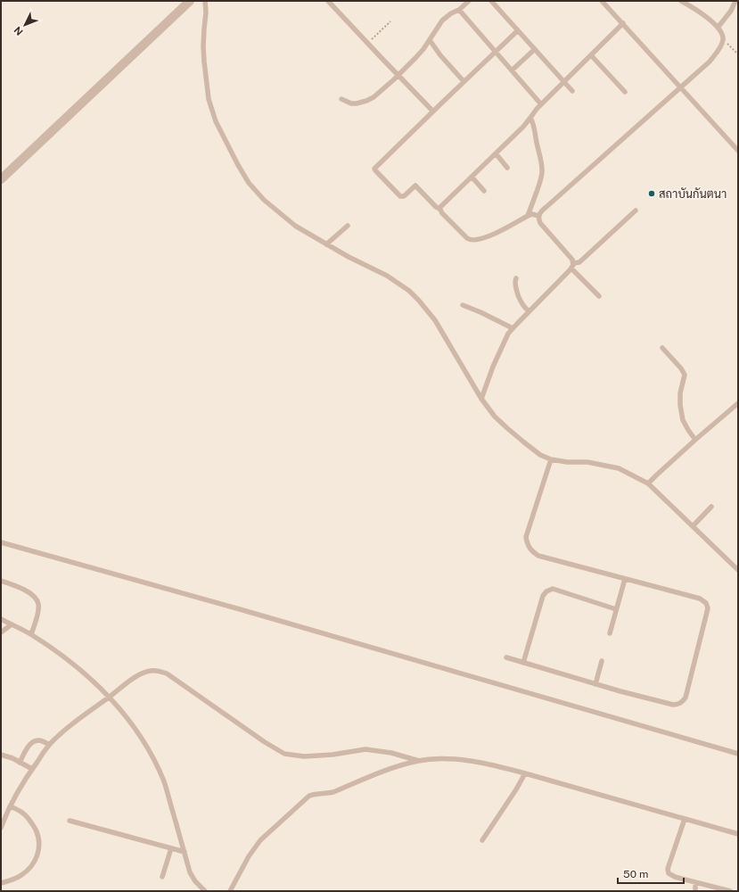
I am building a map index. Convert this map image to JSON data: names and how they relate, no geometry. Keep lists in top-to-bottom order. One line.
{"places":["สถาบันกันตนา"],"scale_bar":"50 m","north":"bottom left"}
